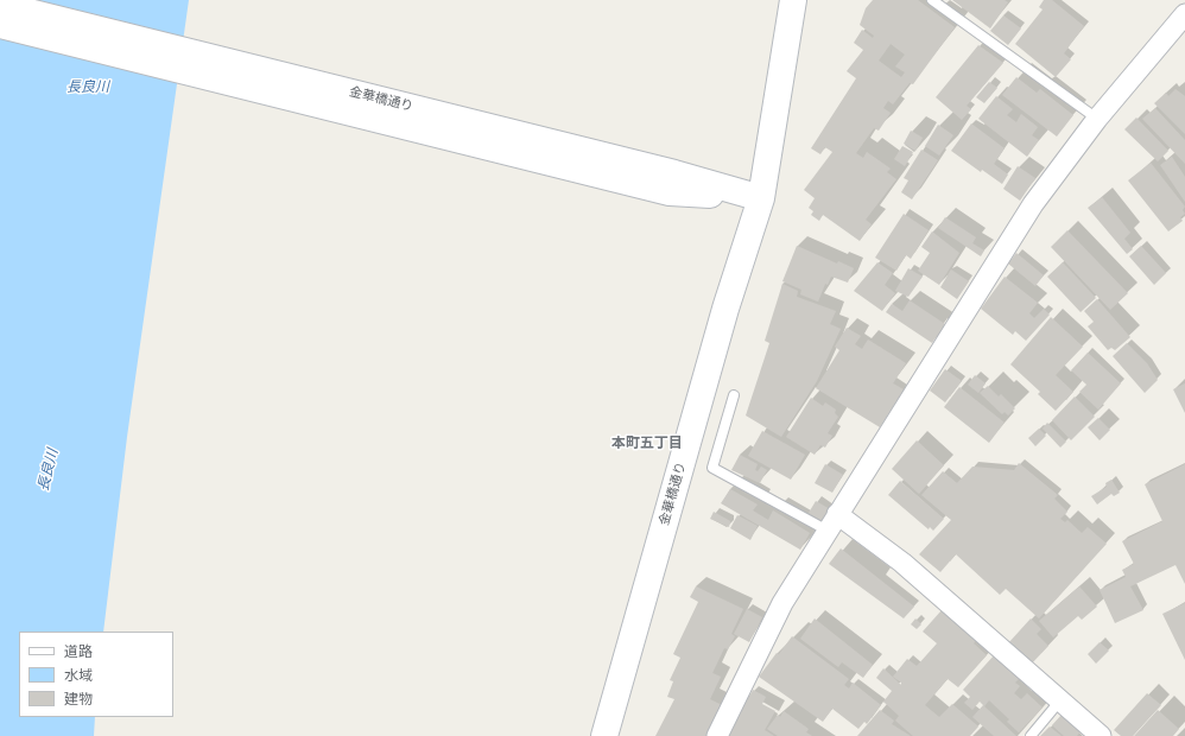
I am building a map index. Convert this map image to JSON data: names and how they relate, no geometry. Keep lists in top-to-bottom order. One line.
{"streets":{"street":["金華橋通り"]},"districts":["本町五丁目"],"water":["長良川"],"legend":["道路","水域","建物"]}
